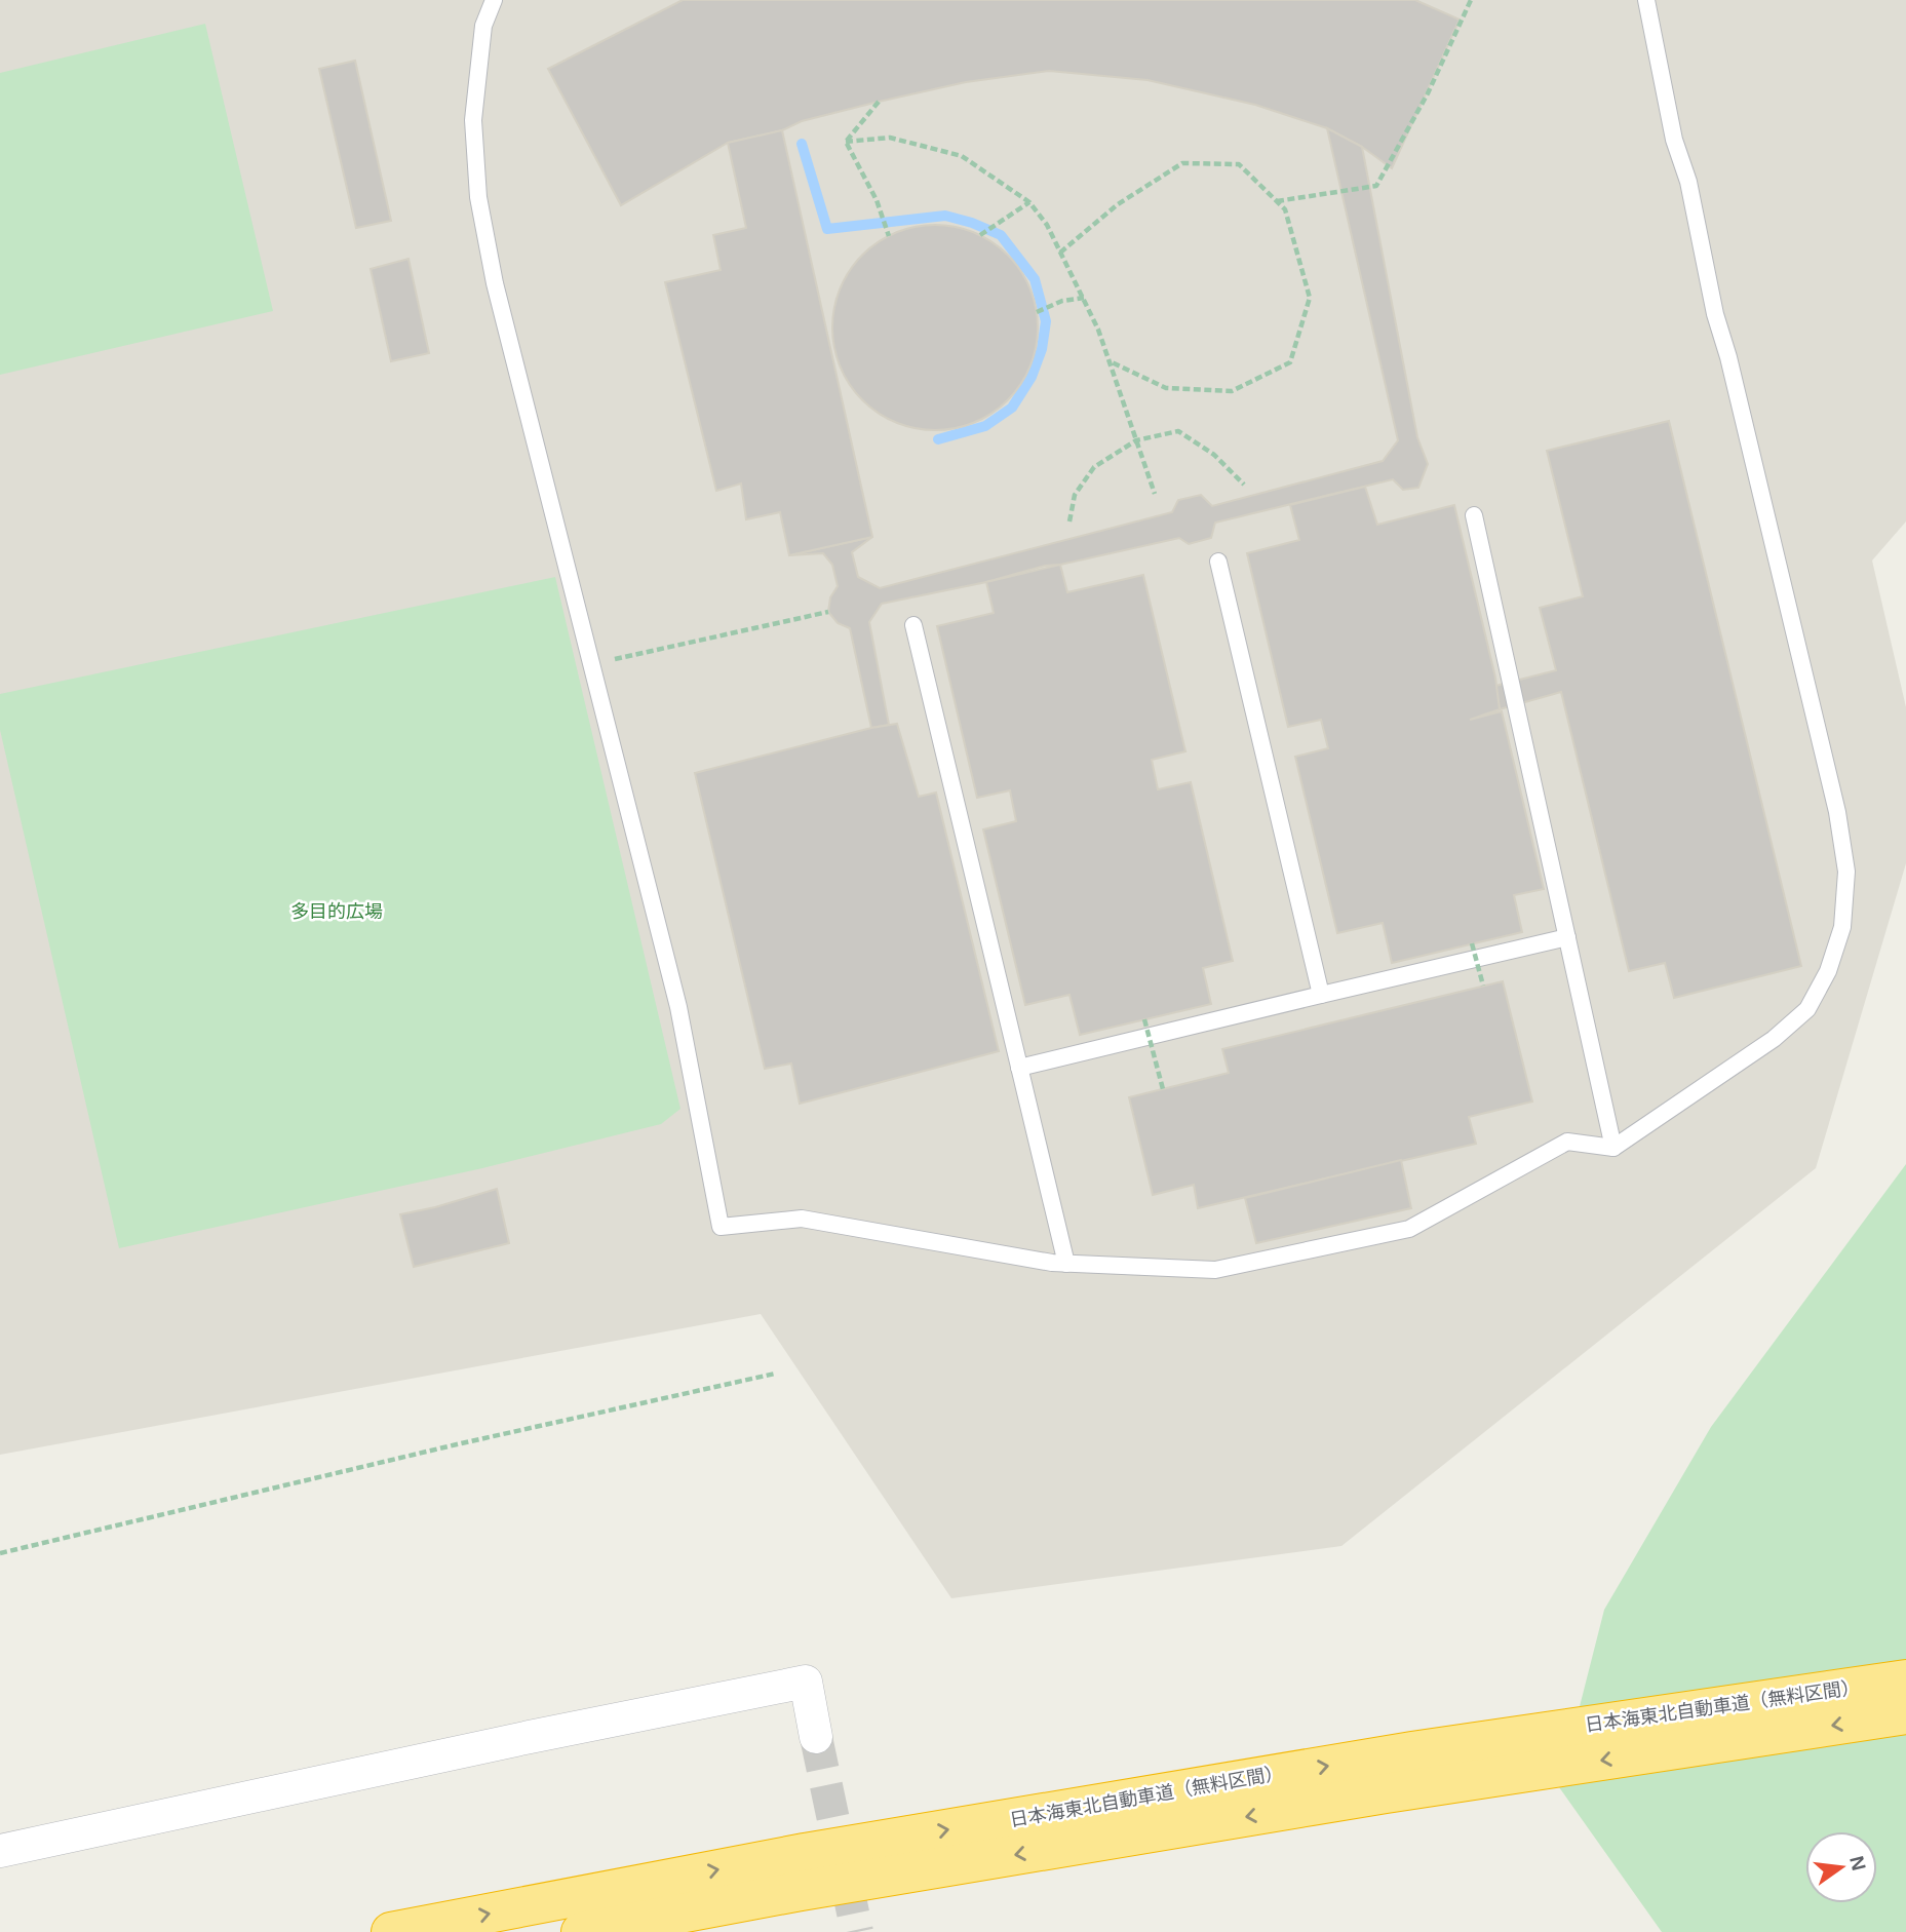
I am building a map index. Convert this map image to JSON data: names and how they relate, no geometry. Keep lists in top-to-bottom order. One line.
{"streets":{"highway":["日本海東北自動車道（無料区間）"]},"parks":["多目的広場"],"north":"right"}
